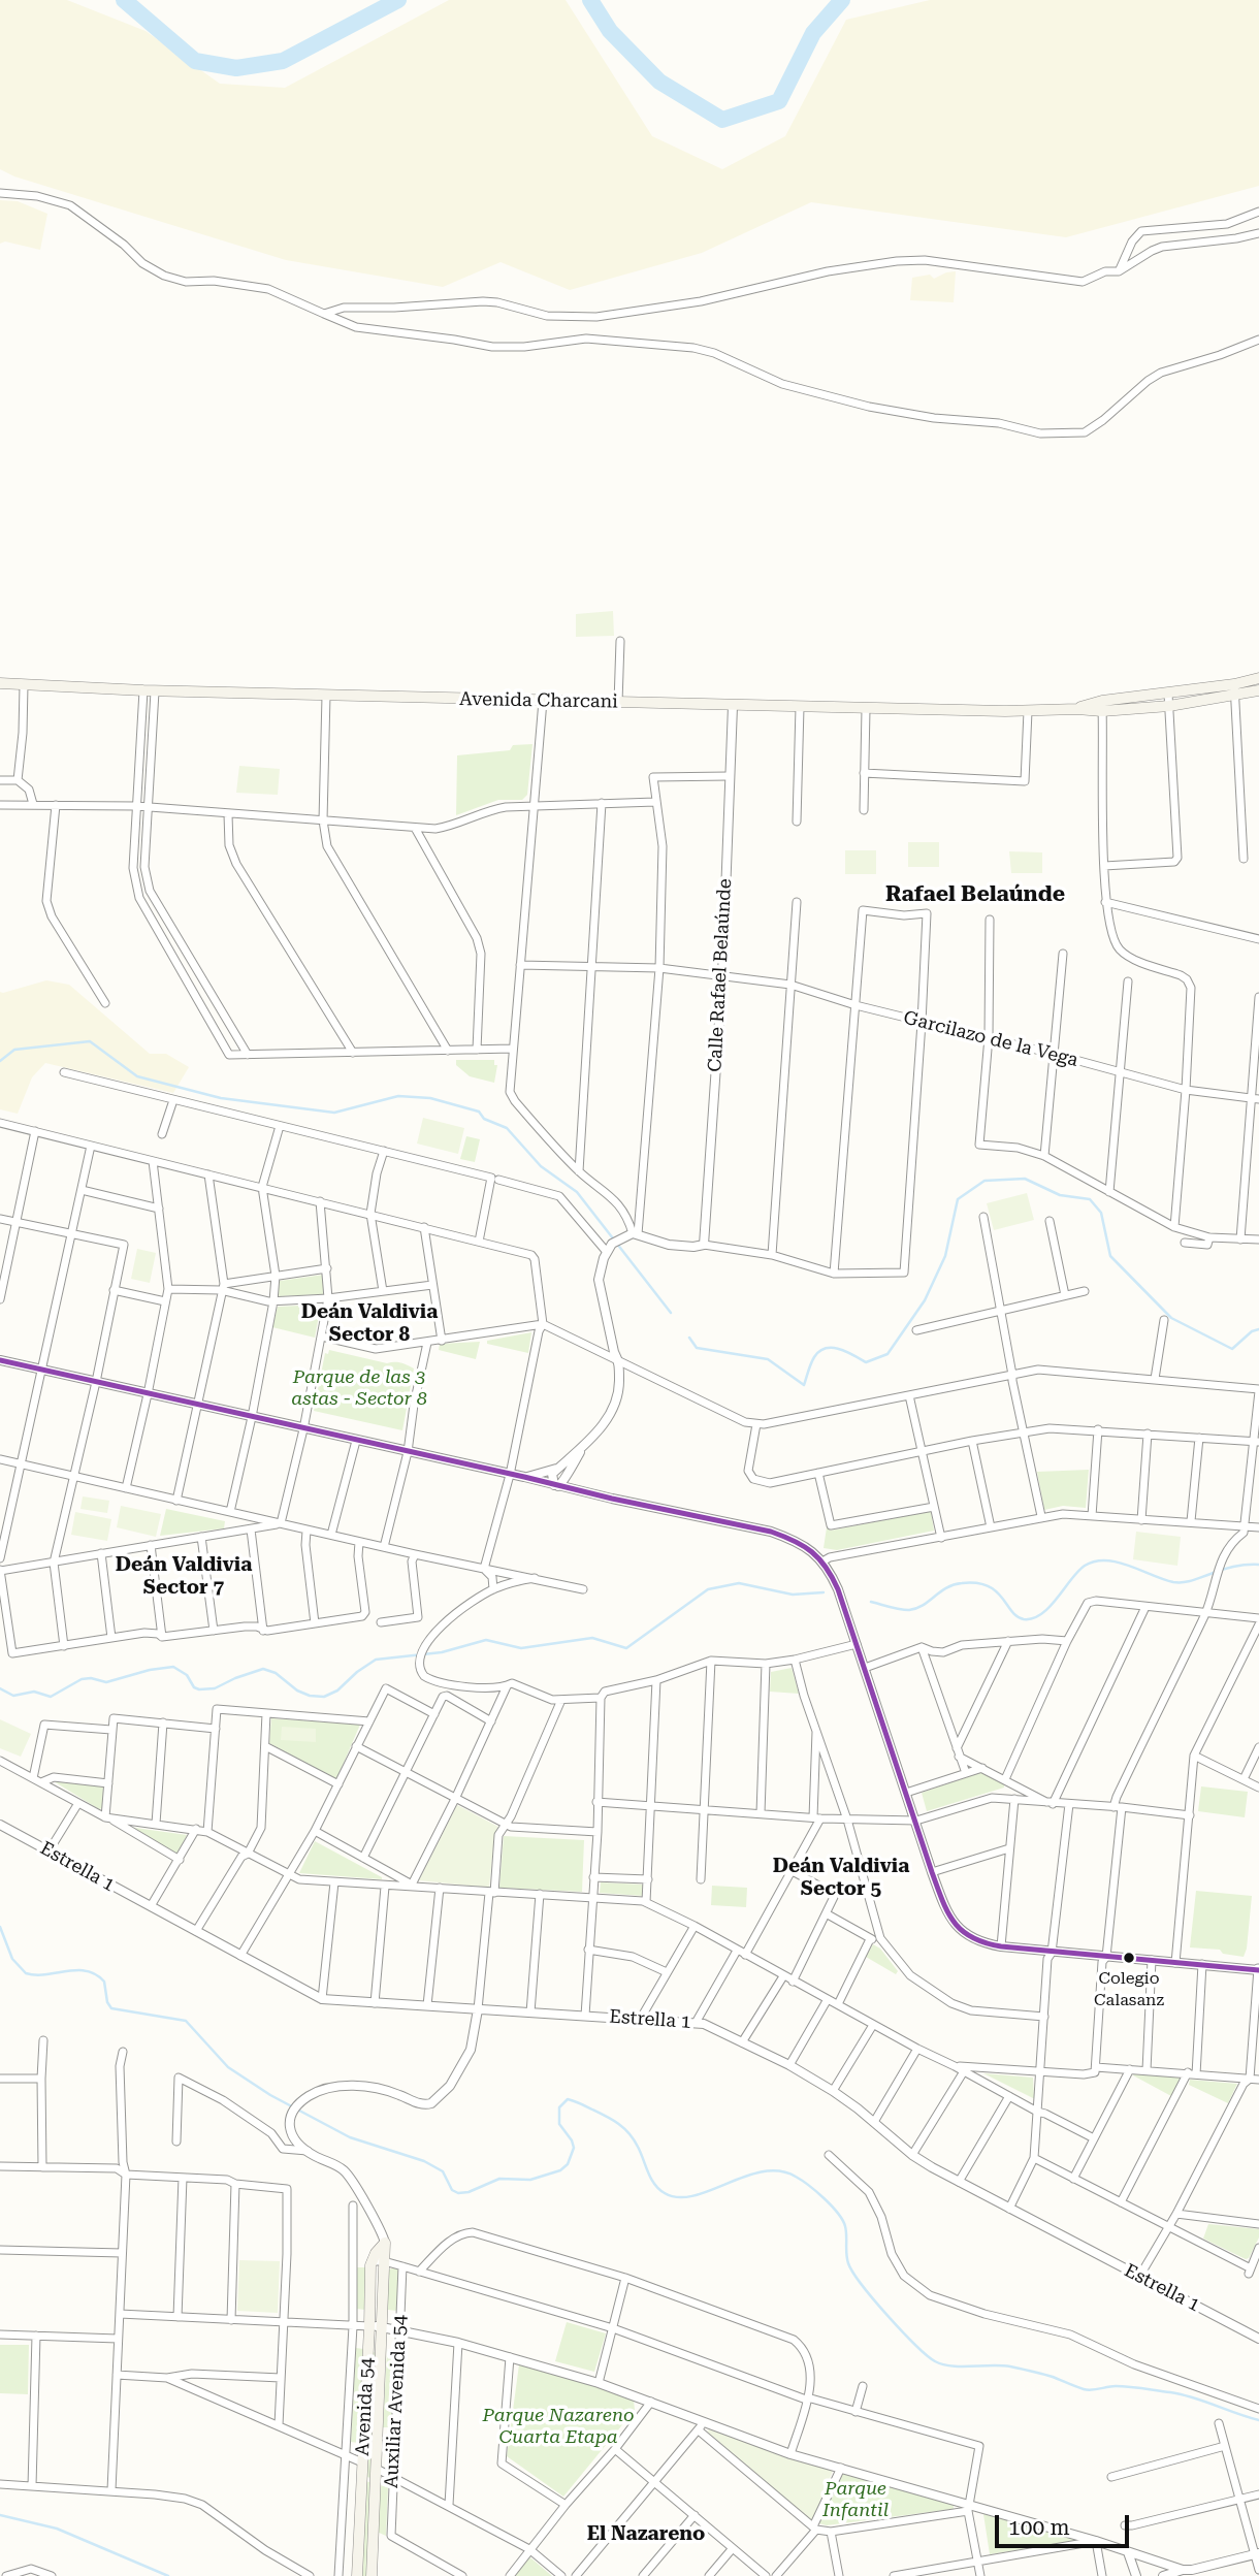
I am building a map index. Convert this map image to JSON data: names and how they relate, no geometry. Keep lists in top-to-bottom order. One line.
{"streets":{"main road":["Avenida Charcani","Avenida 54"],"street":["Calle Rafael Belaúnde","Garcilazo de la Vega","Estrella 1","Auxiliar Avenida 54"]},"crossings":[["Avenida Charcani","Calle Rafael Belaúnde"],["Calle Rafael Belaúnde","Garcilazo de la Vega"]],"districts":["Rafael Belaúnde","Deán Valdivia Sector 8","Deán Valdivia Sector 7","Deán Valdivia Sector 5","El Nazareno"],"parks":["Parque de las 3 astas - Sector 8","Parque Nazareno Cuarta Etapa","Parque Infantil"],"places":["Colegio Calasanz"],"scale_bar":"100 m"}
